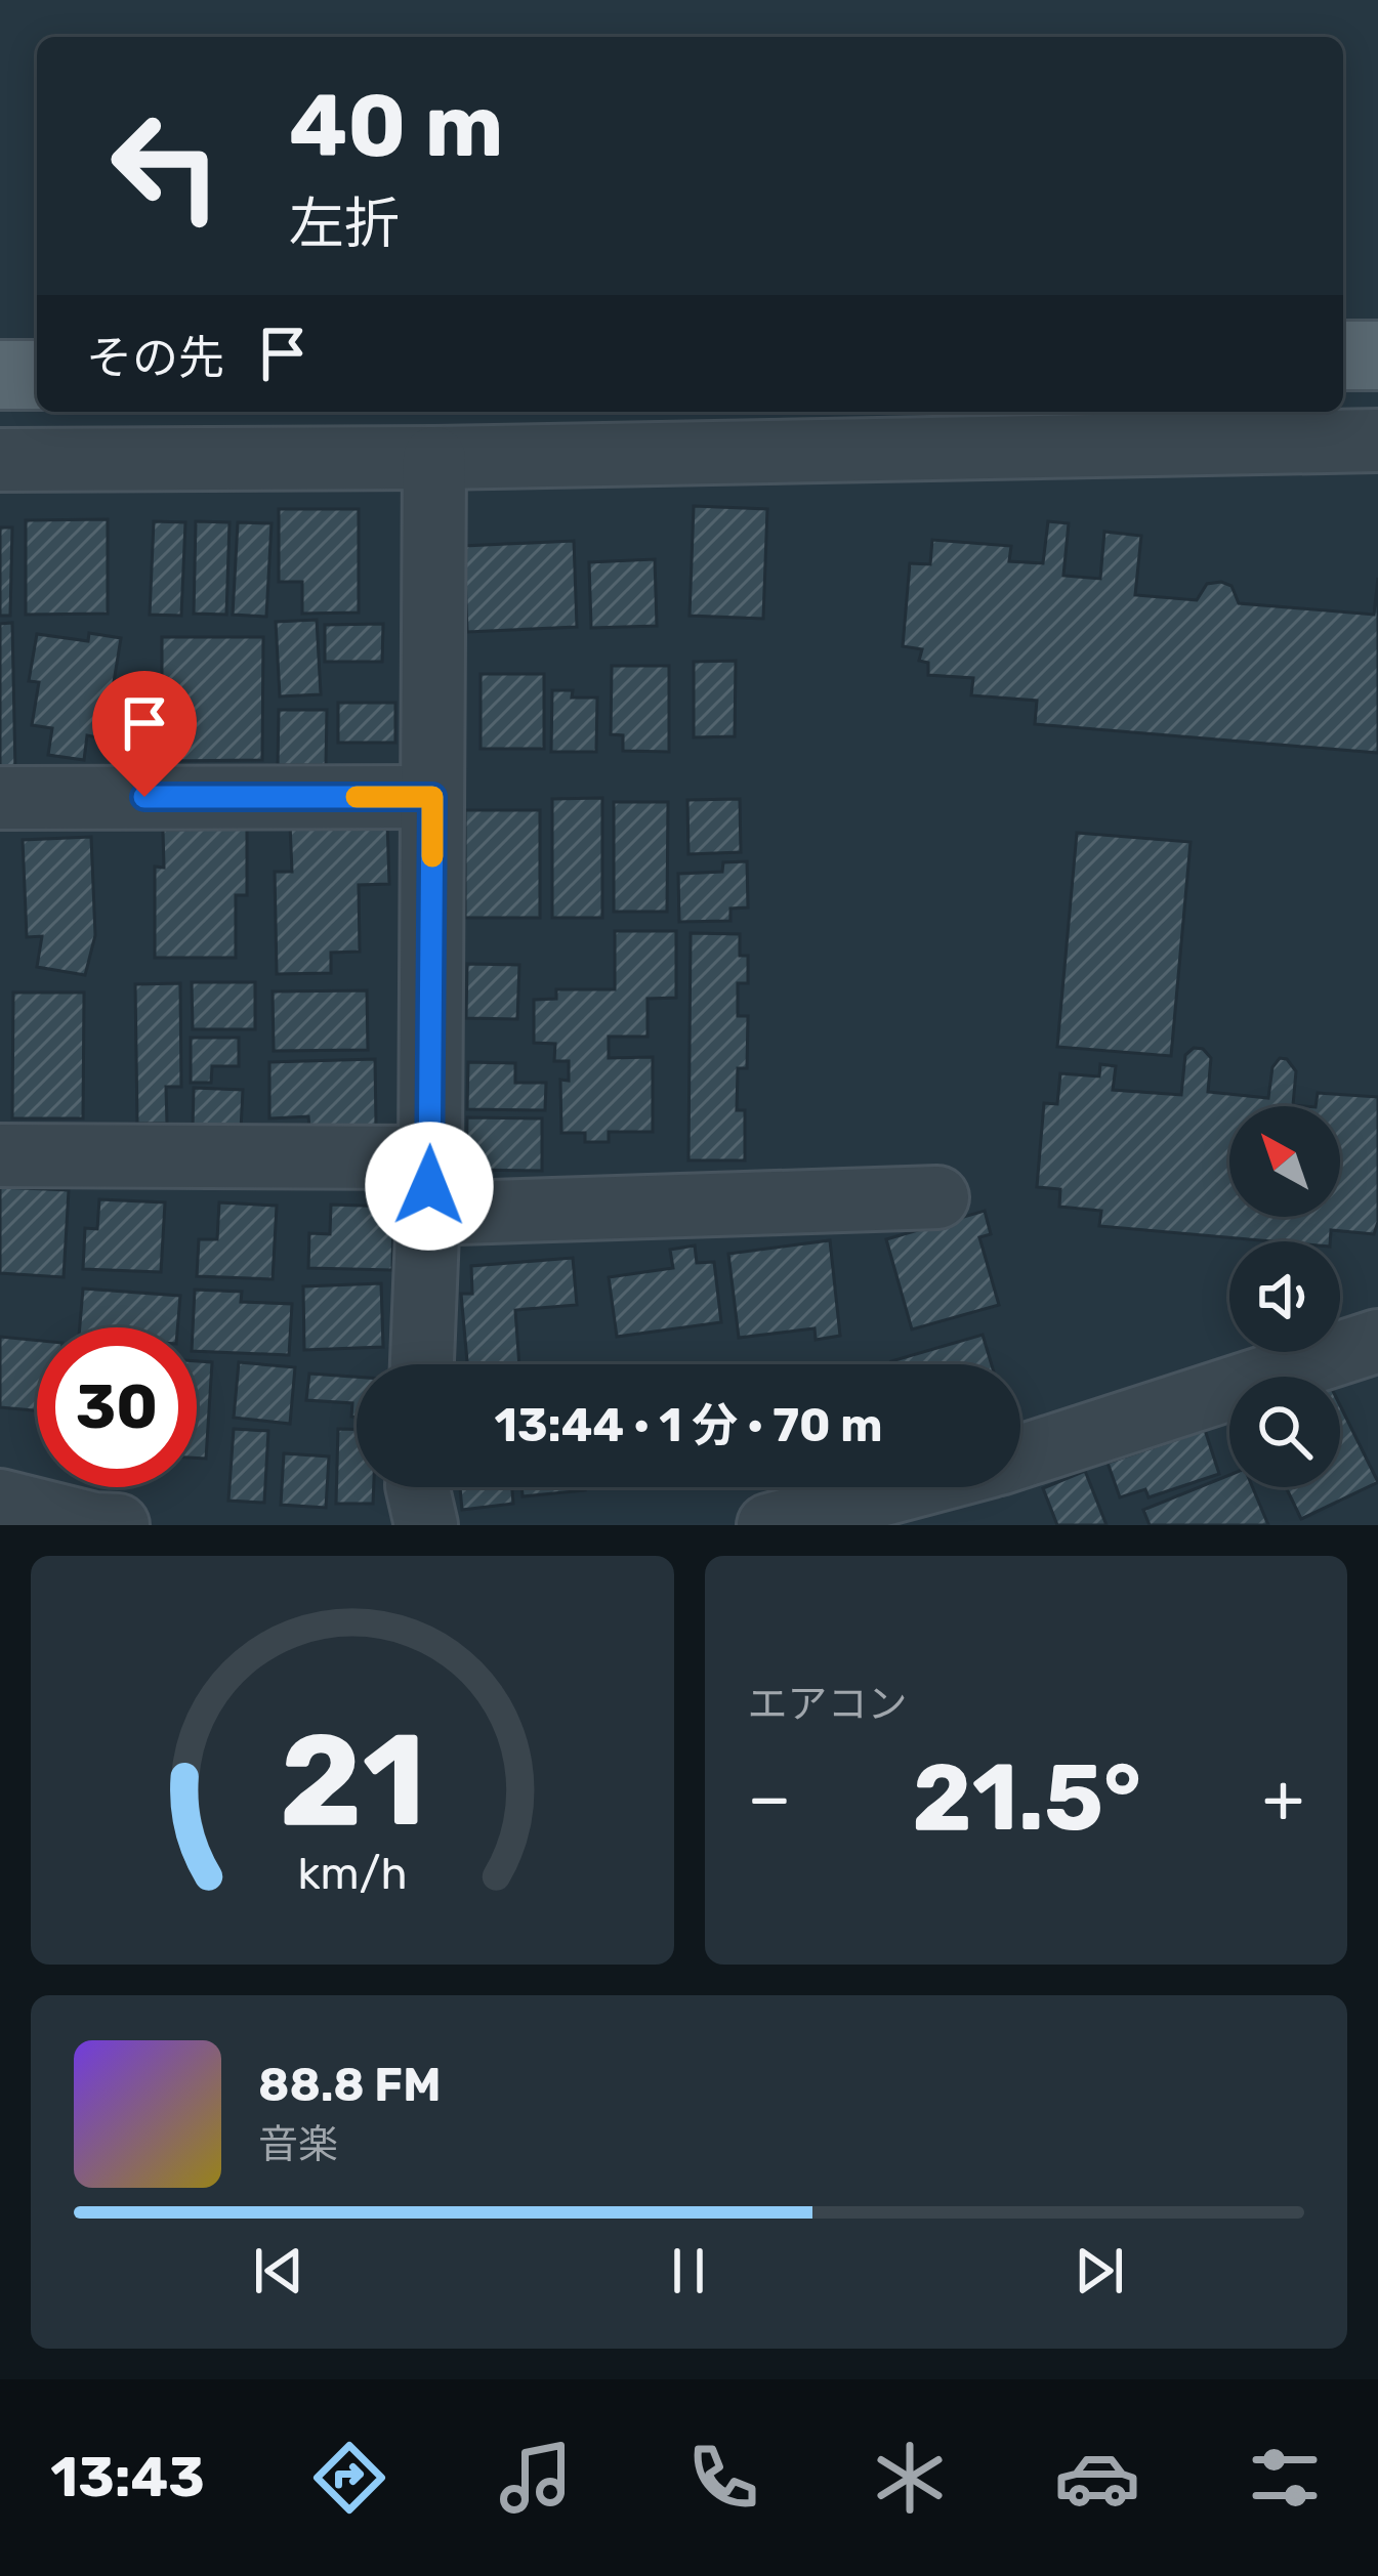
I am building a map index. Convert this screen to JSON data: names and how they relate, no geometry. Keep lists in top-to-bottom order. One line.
{"north":"top left","page":{"turn":["40 m","左折"],"then":"その先","limit":"30","trip":"13:44 · 1 分 · 70 m","tile":"エアコン","heat":["−","21.5°","+"],"song":["88.8 FM","音楽"],"tabs":"13:43","gauge":["21","km/h"]}}
